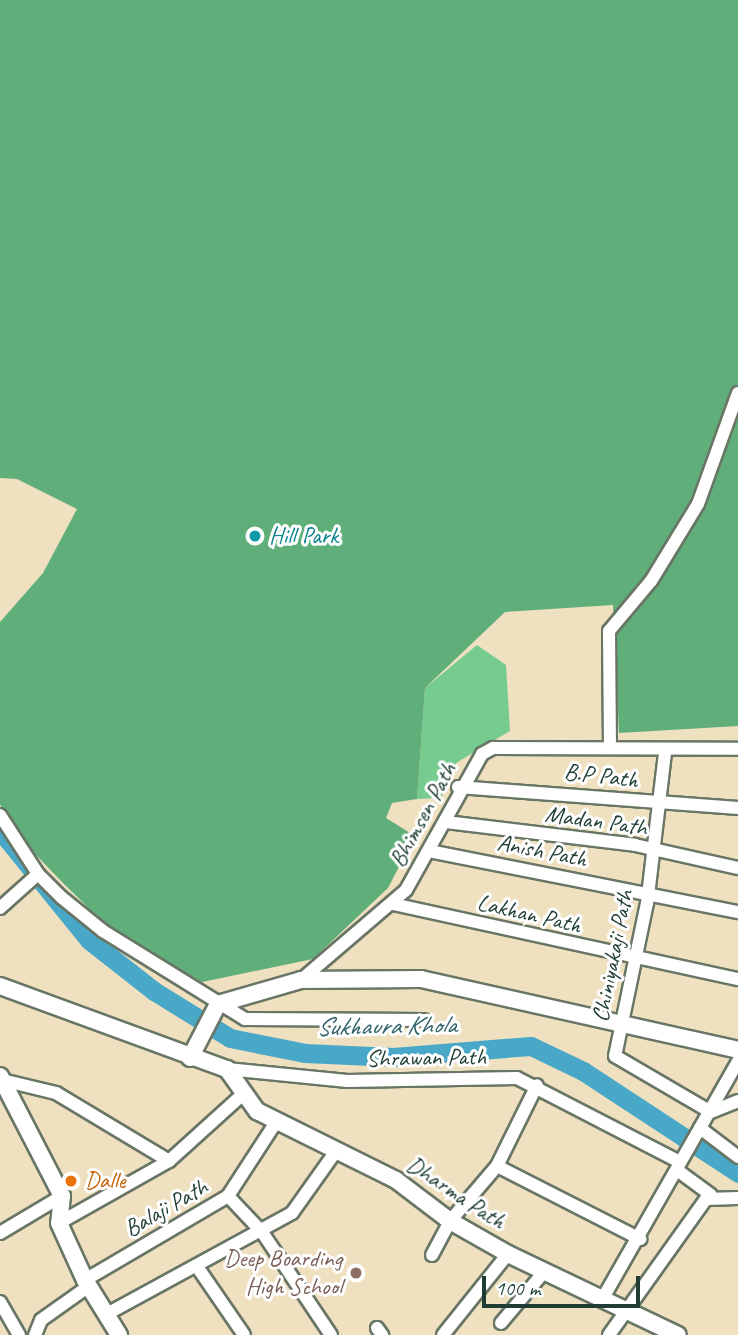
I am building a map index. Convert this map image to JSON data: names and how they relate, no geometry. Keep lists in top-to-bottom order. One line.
{"streets":{"street":["B.P Path","Bhimsen Path","Madan Path","Anish Path","Lakhan Path","Chiniyakaji Path","Shrawan Path","Dharma Path","Balaji Path"]},"crossings":[["B.P Path","Bhimsen Path"],["B.P Path","Chiniyakaji Path"],["Bhimsen Path","Madan Path"],["Bhimsen Path","Anish Path"],["Bhimsen Path","Lakhan Path"],["Bhimsen Path","Chiniyakaji Path"],["Madan Path","Chiniyakaji Path"],["Anish Path","Chiniyakaji Path"],["Lakhan Path","Chiniyakaji Path"],["Shrawan Path","Dharma Path"],["Dharma Path","Balaji Path"]],"water":["Sukhaura Khola"],"places":["Hill Park","Dalle","Deep Boarding High School"],"scale_bar":"100 m"}
